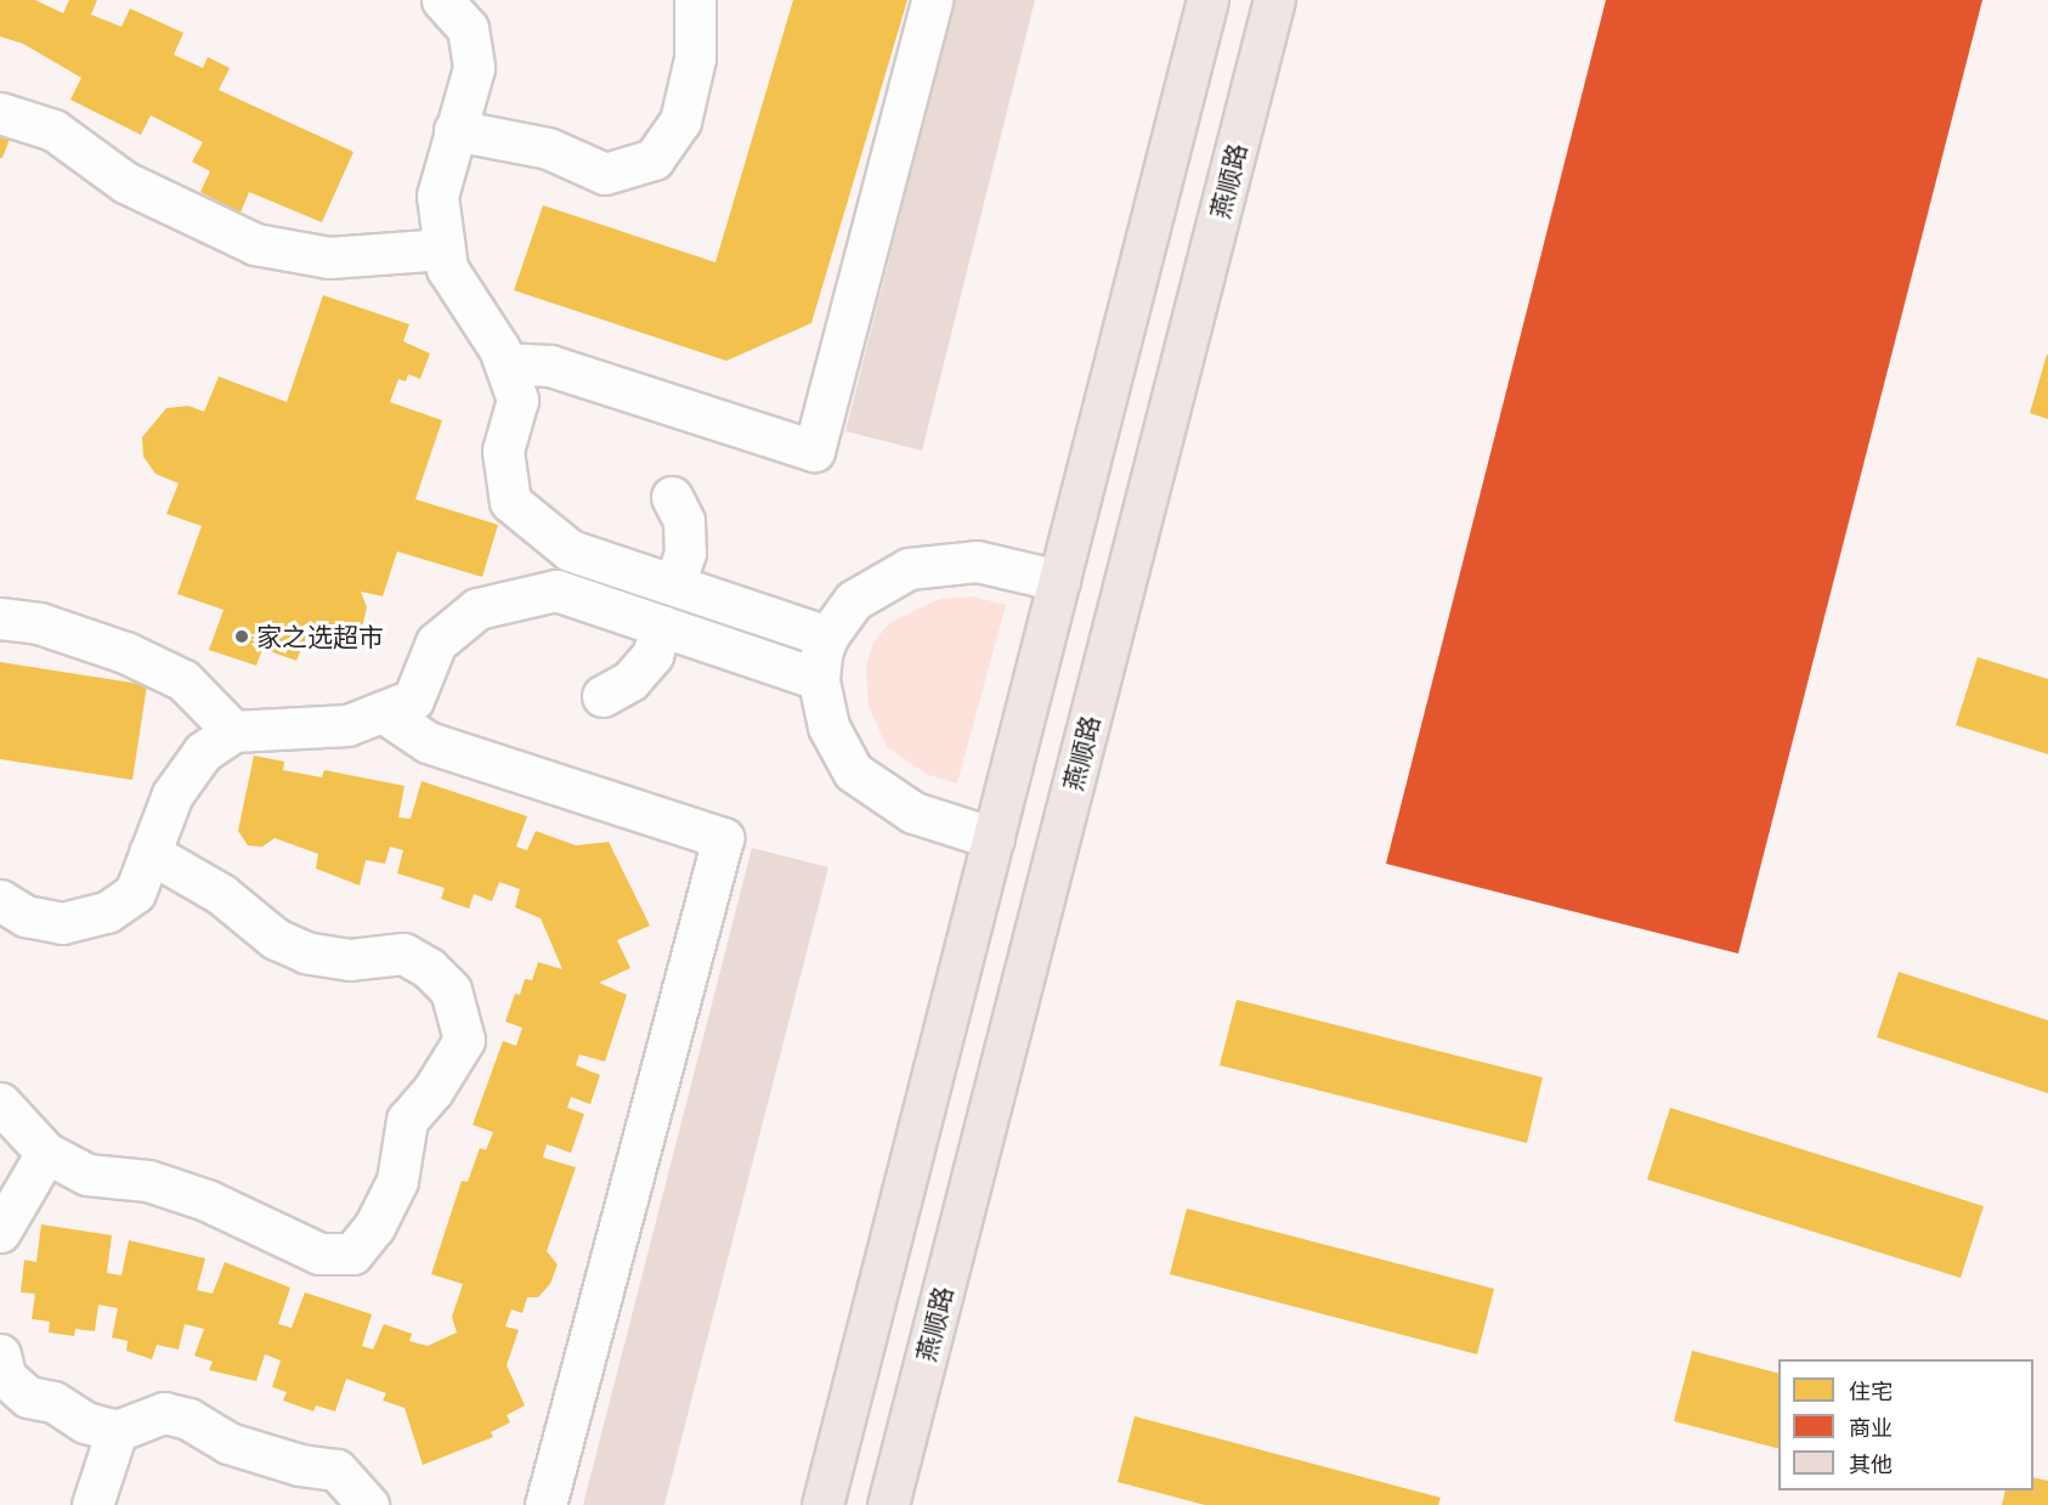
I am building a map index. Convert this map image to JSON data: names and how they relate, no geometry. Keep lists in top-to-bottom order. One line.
{"streets":{"main road":["燕顺路"]},"places":["家之选超市"],"legend":["住宅","商业","其他"]}
